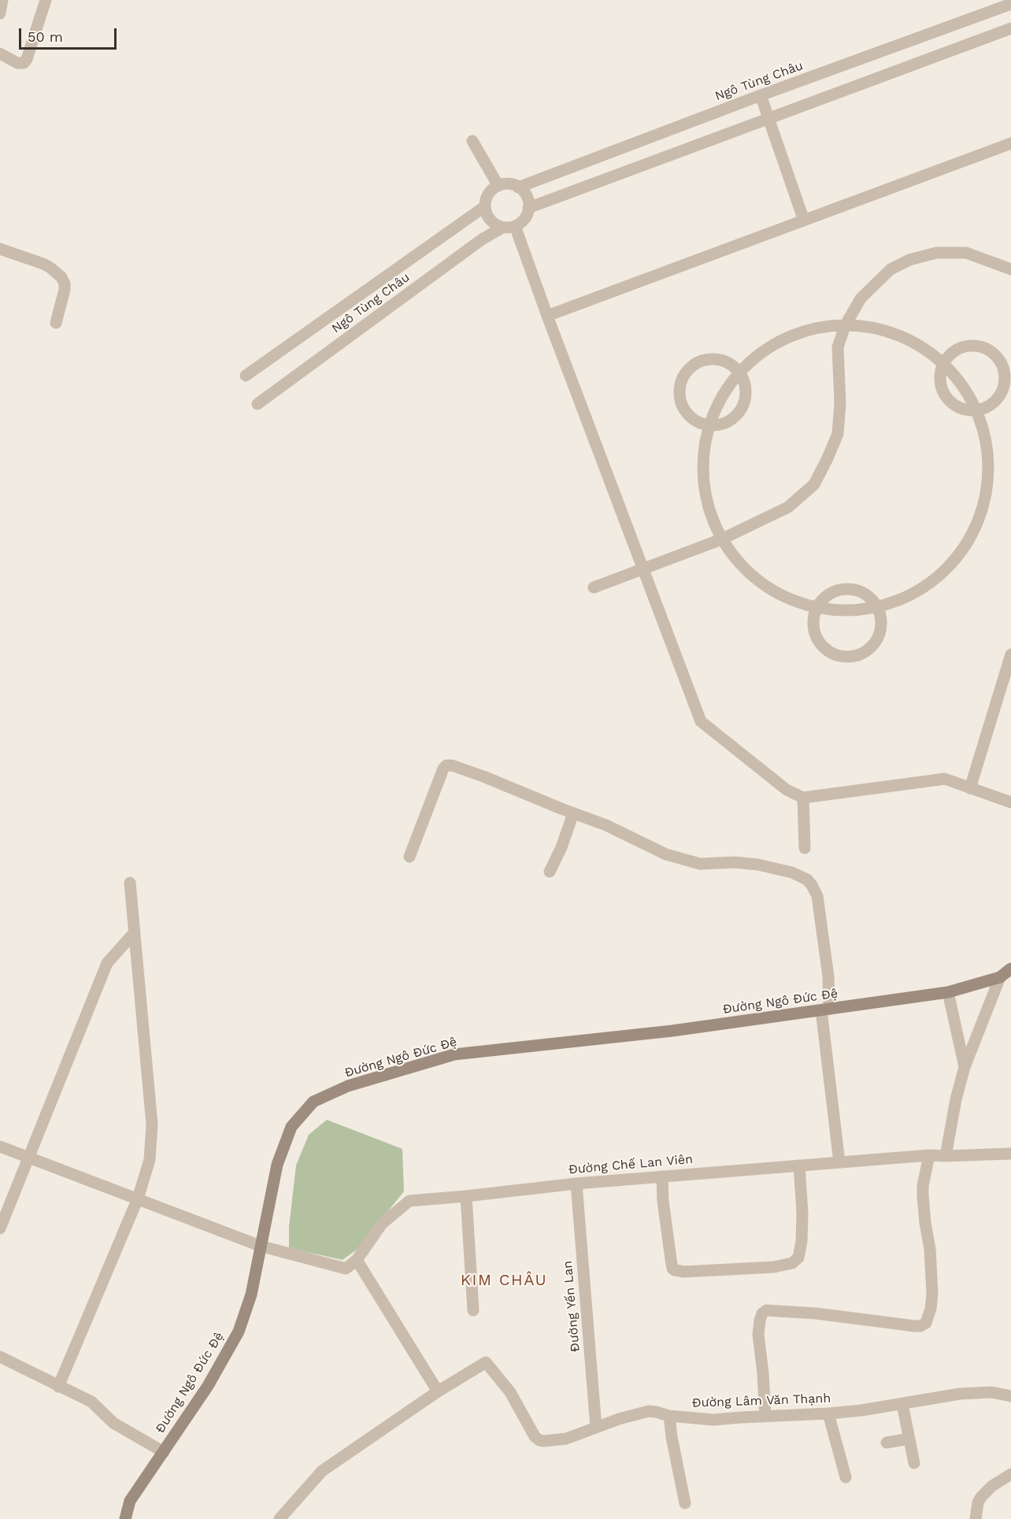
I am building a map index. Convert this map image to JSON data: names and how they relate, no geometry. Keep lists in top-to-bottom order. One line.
{"streets":{"main road":["Đường Ngô Đức Đệ"],"street":["Ngô Tùng Châu","Đường Chế Lan Viên","Đường Yến Lan","Đường Lâm Văn Thạnh"]},"crossings":[["Đường Chế Lan Viên","Đường Yến Lan"],["Đường Yến Lan","Đường Lâm Văn Thạnh"]],"districts":["KIM CHÂU"],"scale_bar":"50 m"}
